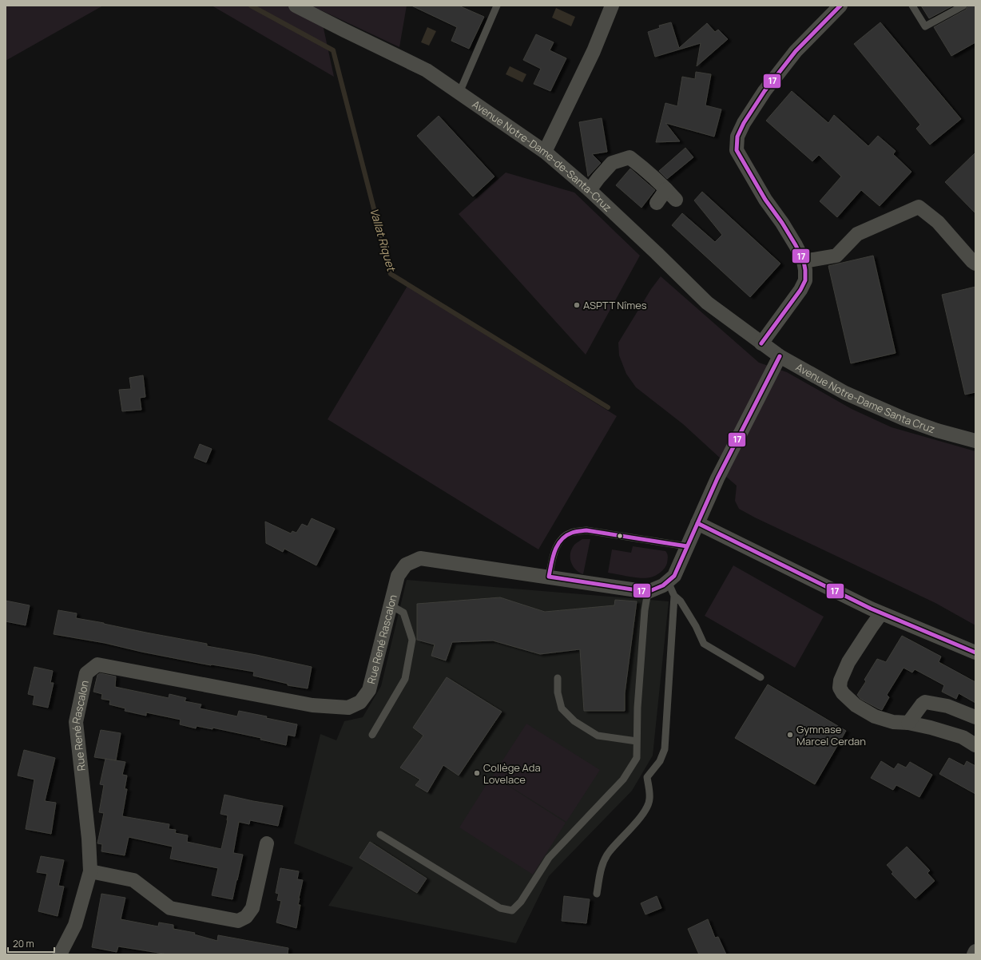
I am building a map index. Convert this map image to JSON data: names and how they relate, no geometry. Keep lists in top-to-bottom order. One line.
{"streets":{"street":["Avenue Notre-Dame-de-Santa-Cruz","Avenue Notre-Dame Santa Cruz","Rue René Rascalon"]},"crossings":[["Avenue Notre-Dame-de-Santa-Cruz","Avenue Notre-Dame Santa Cruz"]],"water":["Vallat Riquet"],"places":["ASPTT Nîmes","Gymnase Marcel Cerdan","Collège Ada Lovelace"],"lines":["transit line 17"],"scale_bar":"20 m"}
